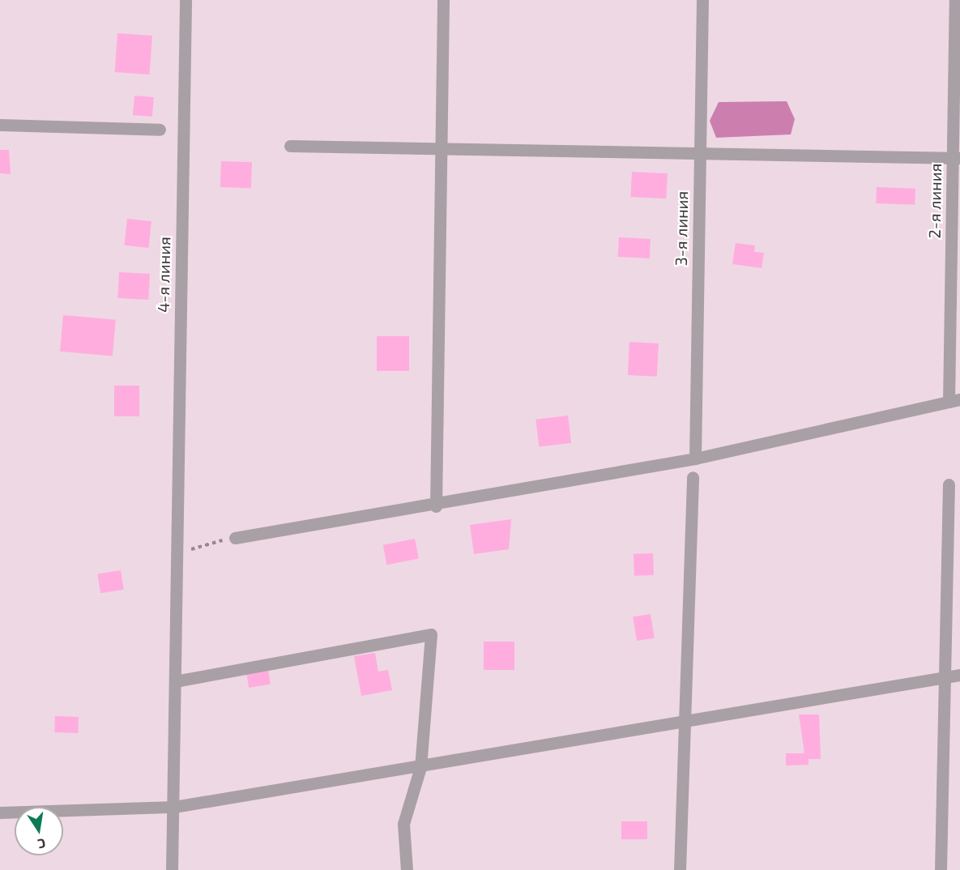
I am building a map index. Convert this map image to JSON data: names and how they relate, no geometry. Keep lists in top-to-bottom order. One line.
{"streets":{"street":["2-я линия","3-я линия","4-я линия"]},"north":"bottom"}
